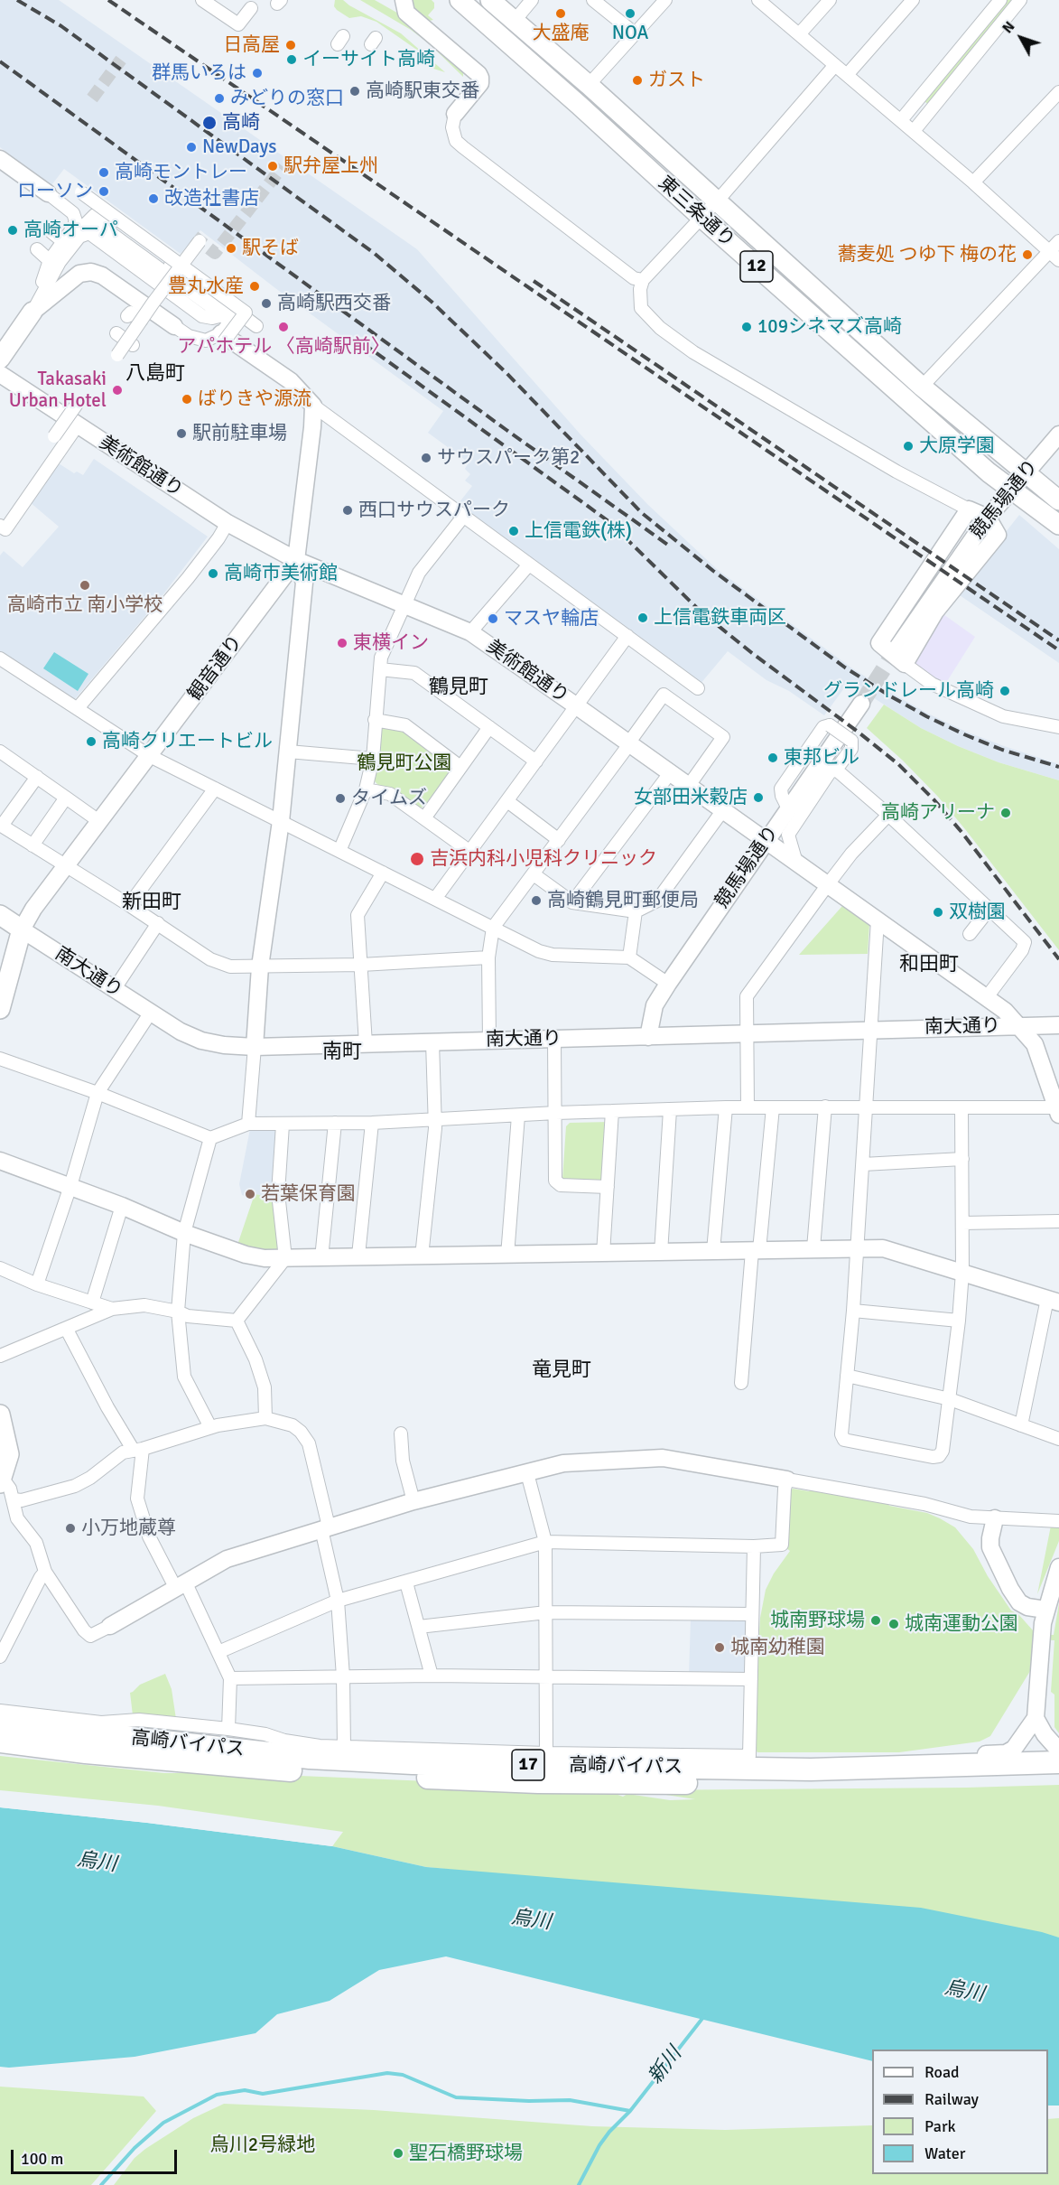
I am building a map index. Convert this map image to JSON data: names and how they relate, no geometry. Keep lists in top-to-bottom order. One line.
{"streets":{"highway":["高崎バイパス","17"],"main road":["東三条通り","12","観音通り"],"street":["美術館通り","競馬場通り","南大通り"]},"crossings":[["東三条通り","競馬場通り"],["美術館通り","競馬場通り"],["美術館通り","観音通り"],["美術館通り","南大通り"],["競馬場通り","南大通り"],["観音通り","南大通り"]],"districts":["八島町","鶴見町","新田町","和田町","南町","竜見町"],"water":["烏川","新川"],"parks":["鶴見町公園","烏川2号緑地"],"places":["大盛庵","NOA","日高屋","イーサイト高崎","群馬いろは","ガスト","高崎駅東交番","みどりの窓口","高崎","NewDays","駅弁屋上州","高崎モントレー","ローソン","改造社書店","高崎オーパ","駅そば","蕎麦処 つゆ下 梅の花","豊丸水産","高崎駅西交番","アパホテル 〈高崎駅前〉","109シネマズ高崎","Takasaki Urban Hotel","ばりきや源流","駅前駐車場","大原学園","サウスパーク第2","西口サウスパーク","上信電鉄(株)","高崎市美術館","高崎市立 南小学校","上信電鉄車両区","マスヤ輪店","東横イン","グランドレール高崎","高崎クリエートビル","東邦ビル","女部田米穀店","タイムズ","高崎アリーナ","吉浜内科小児科クリニック","高崎鶴見町郵便局","双樹園","若葉保育園","小万地蔵尊","城南野球場","城南運動公園","城南幼稚園","聖石橋野球場"],"legend":["Road","Railway","Park","Water"],"scale_bar":"100 m","north":"top left"}
